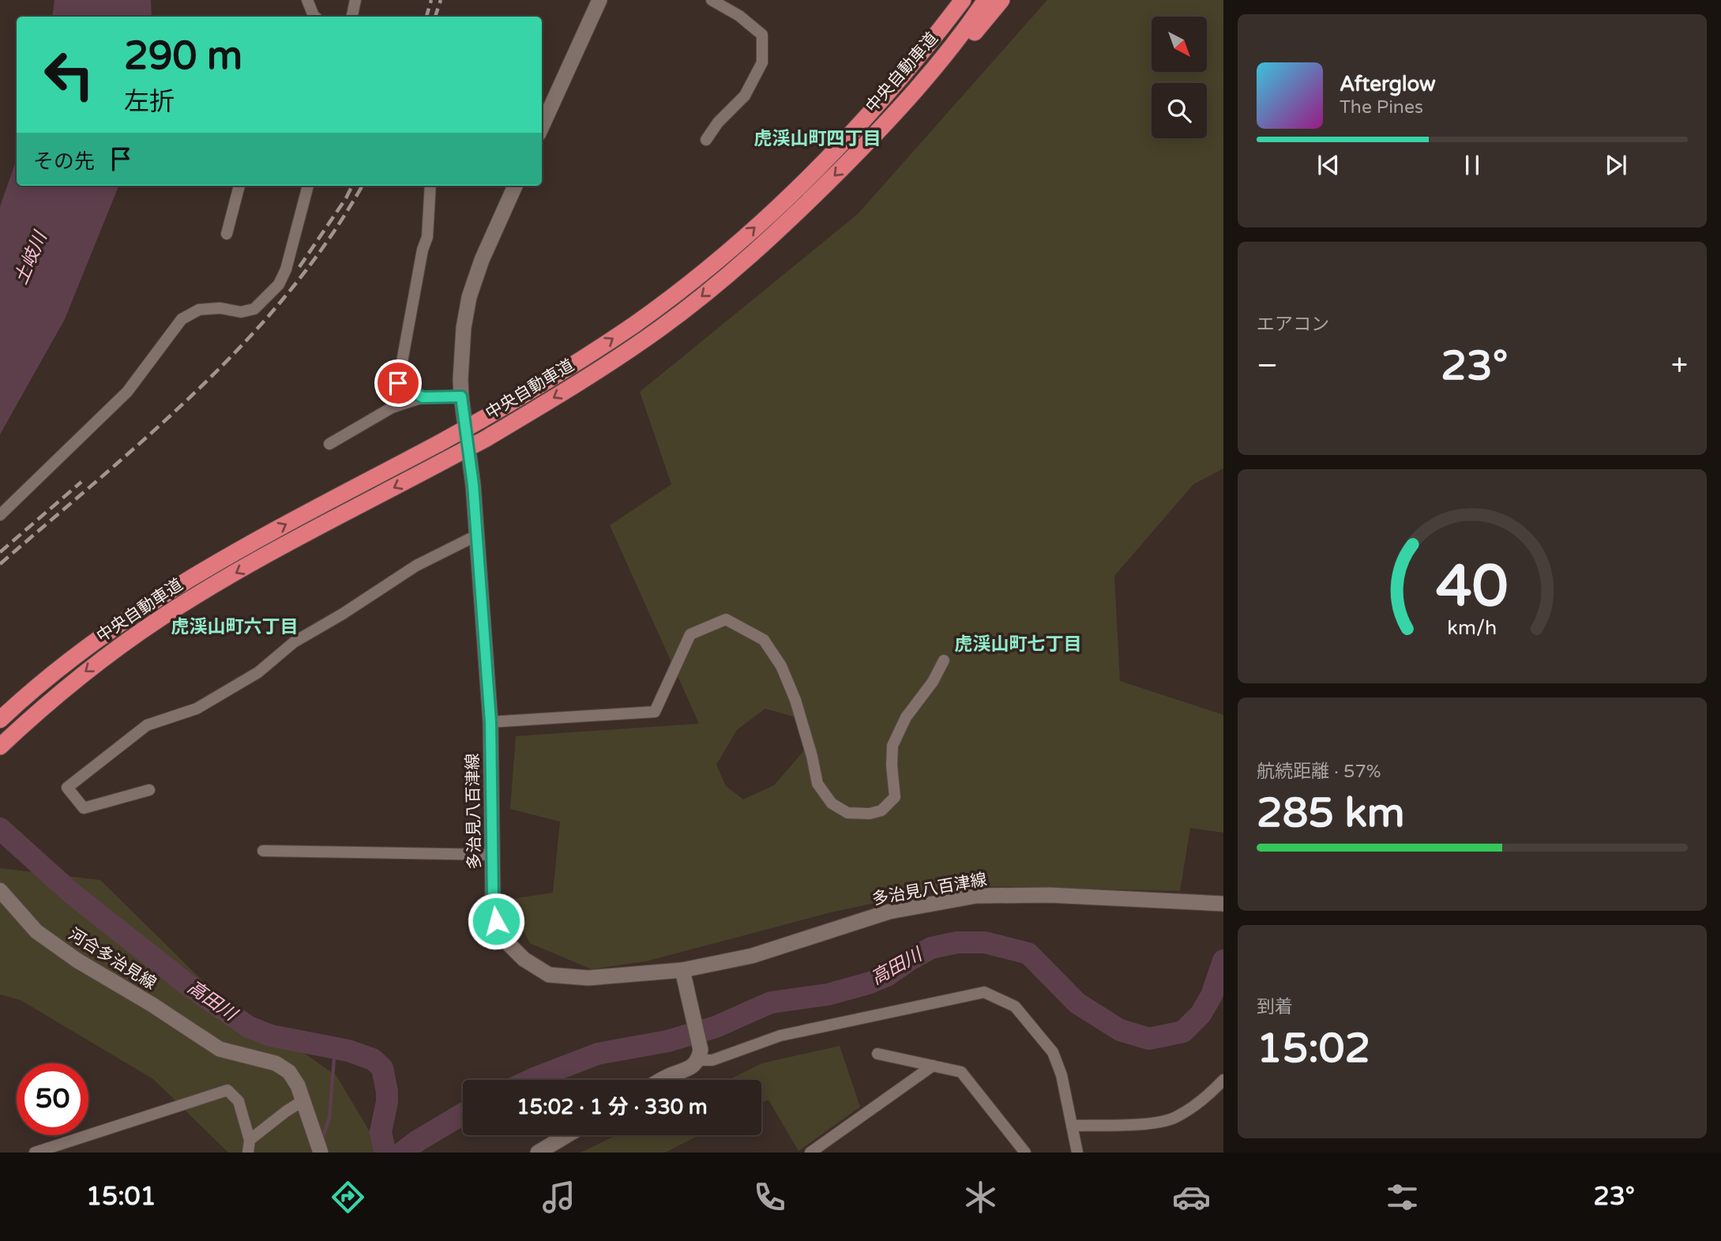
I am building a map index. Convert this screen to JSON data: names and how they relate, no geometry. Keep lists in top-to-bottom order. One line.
{"streets":{"highway":["中央自動車道"],"main road":["多治見八百津線","河合多治見線"]},"districts":["虎渓山町四丁目","虎渓山町六丁目","虎渓山町七丁目"],"water":["土岐川","高田川"],"north":"bottom right","page":{"turn":["290 m","左折"],"song":["Afterglow","The Pines"],"then":"その先","tile":["エアコン",["航続距離 · 57%","285 km"],["到着","15:02"]],"heat":["−","23°","+"],"limit":"50","trip":"15:02 · 1 分 · 330 m","tabs":["15:01","23°"],"gauge":["40","km/h"]}}
